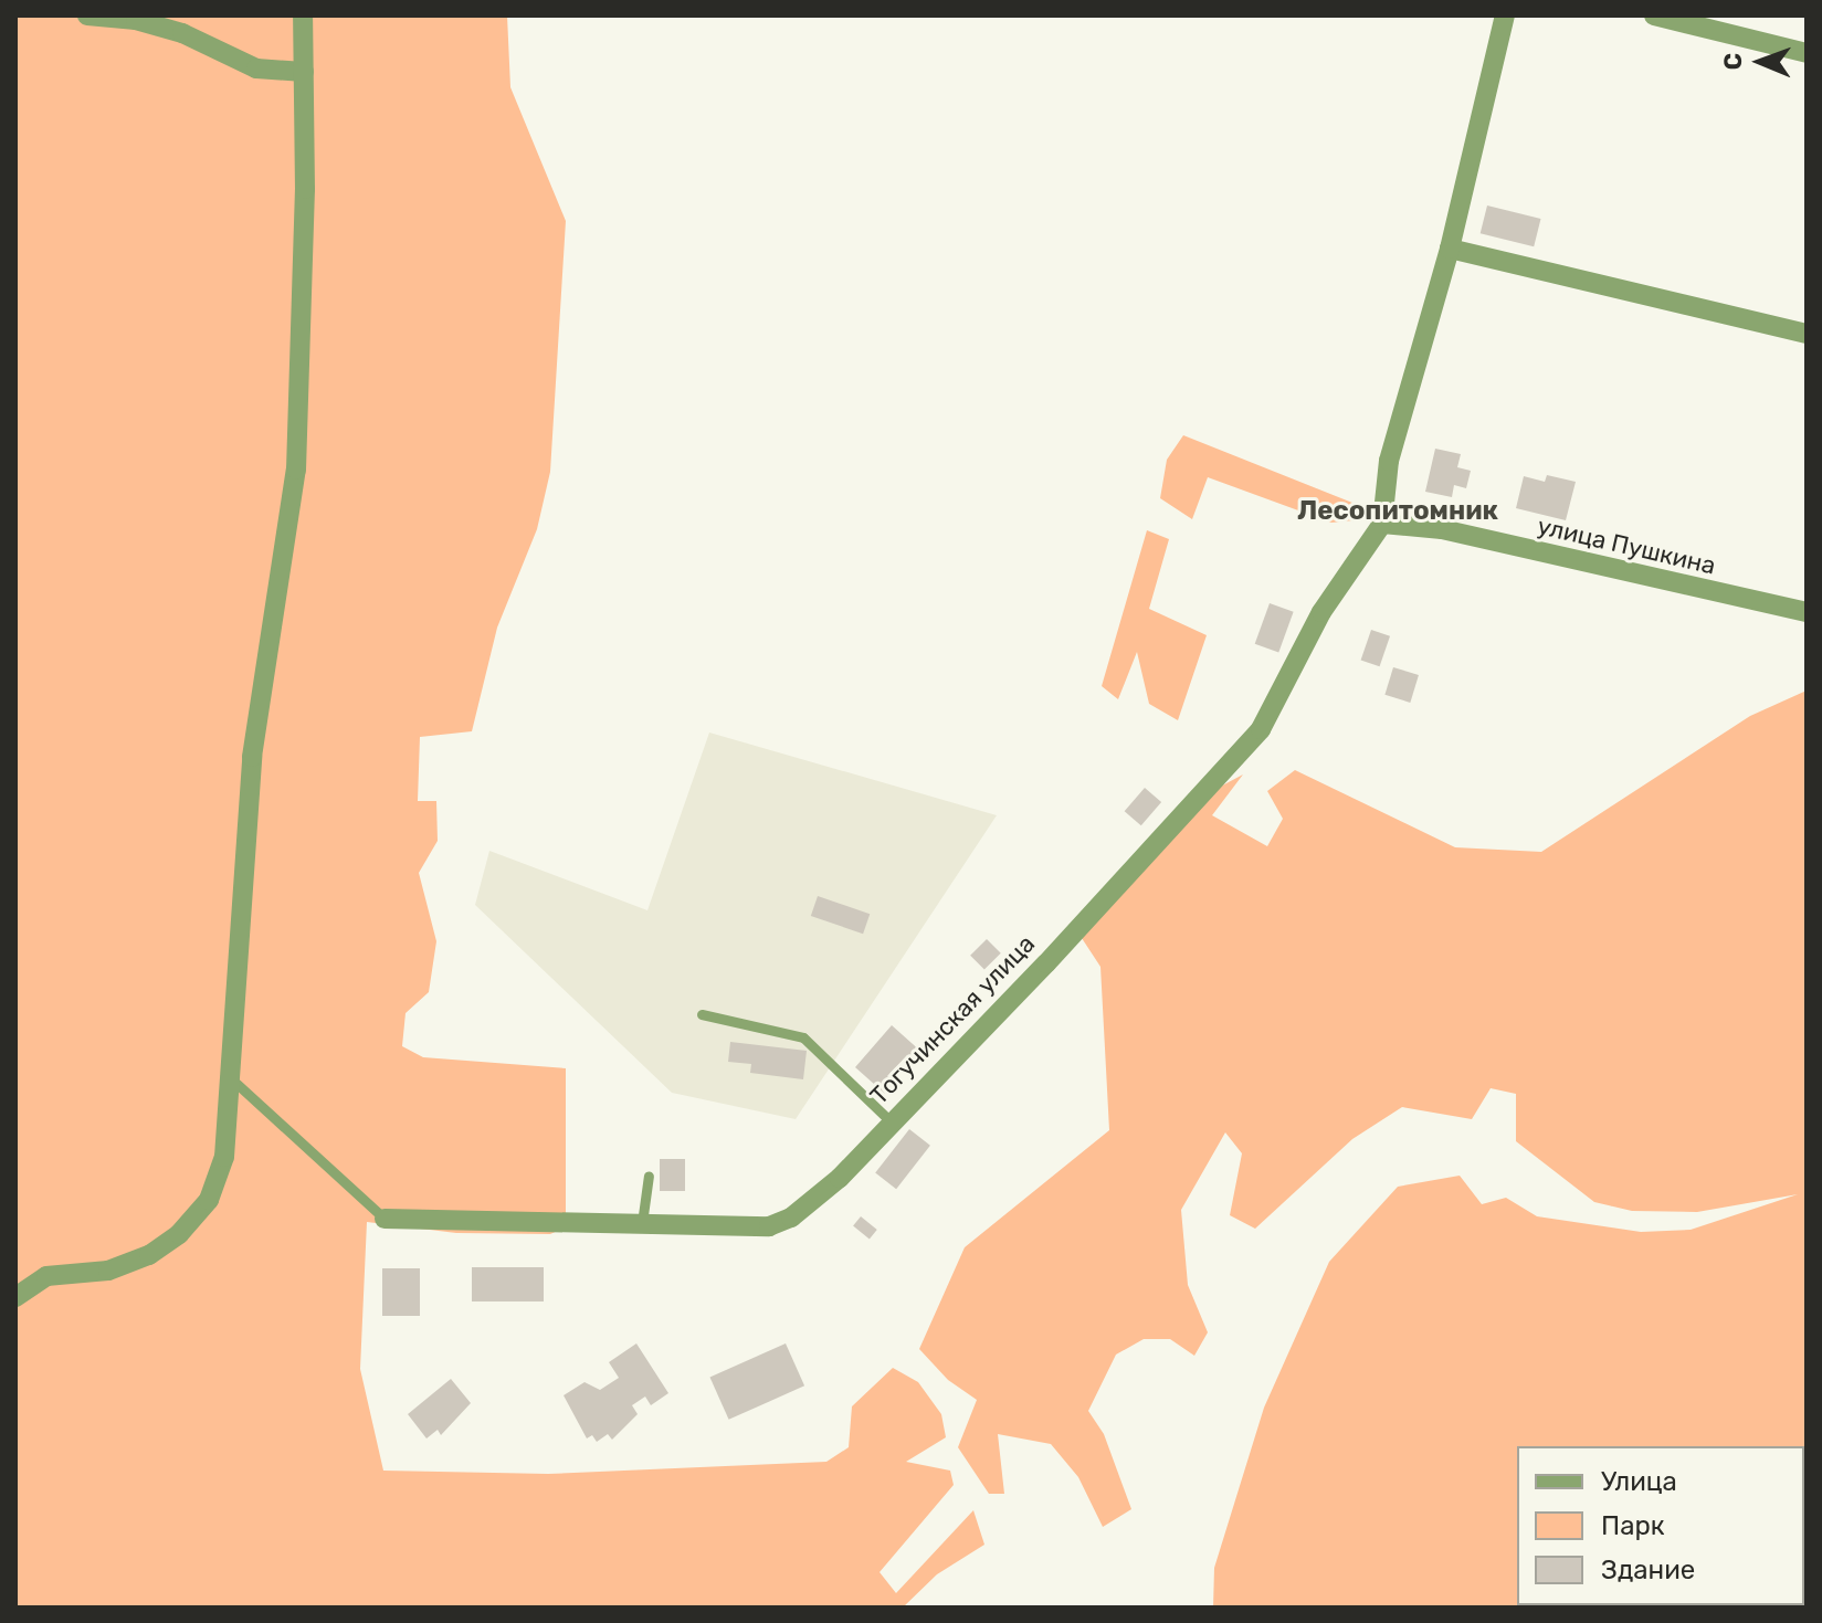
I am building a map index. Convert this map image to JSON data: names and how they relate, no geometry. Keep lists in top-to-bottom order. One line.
{"streets":{"street":["улица Пушкина","Тогучинская улица"]},"crossings":[["улица Пушкина","Тогучинская улица"]],"districts":["Лесопитомник"],"legend":["Улица","Парк","Здание"],"north":"left"}
